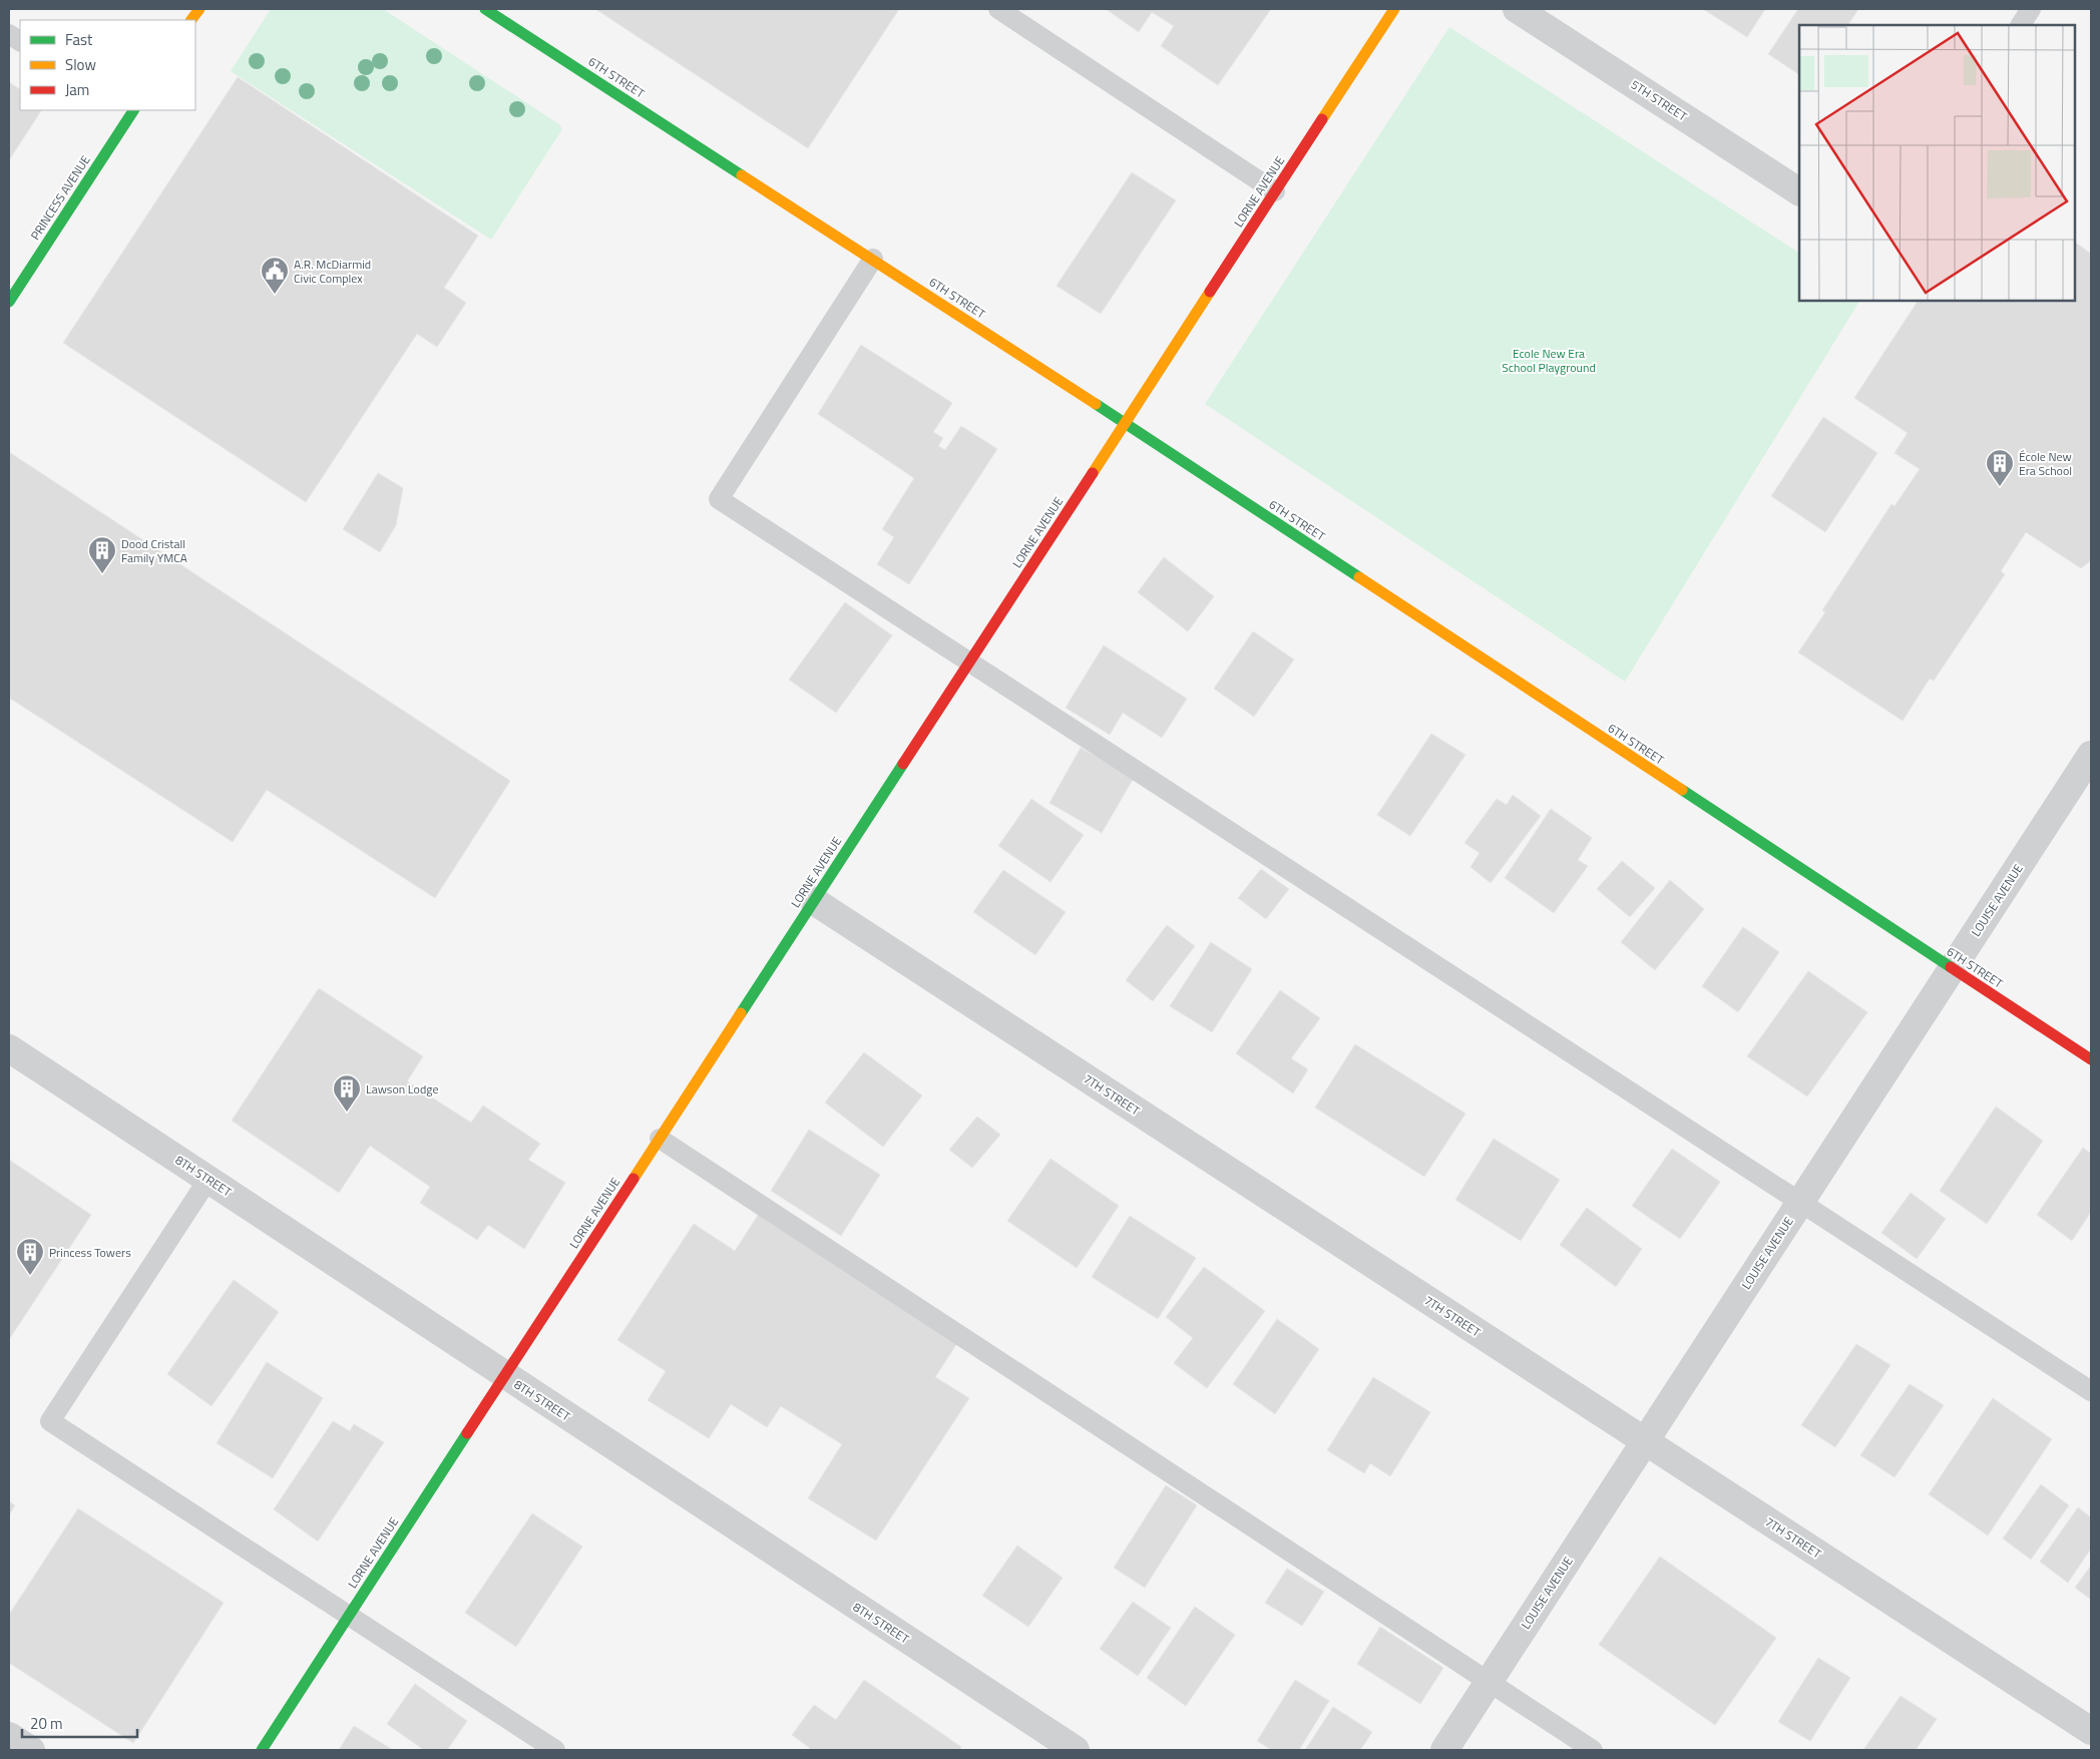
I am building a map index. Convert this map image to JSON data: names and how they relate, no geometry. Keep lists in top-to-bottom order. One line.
{"streets":{"street":["6TH STREET","5TH STREET","LORNE AVENUE","PRINCESS AVENUE","LOUISE AVENUE","7TH STREET","8TH STREET"]},"crossings":[["6TH STREET","LORNE AVENUE"],["6TH STREET","LOUISE AVENUE"],["LORNE AVENUE","7TH STREET"],["LORNE AVENUE","8TH STREET"],["LOUISE AVENUE","7TH STREET"]],"parks":["Ecole New Era School Playground"],"places":{"public building":["A.R. McDiarmid Civic Complex"],"building":["École New Era School","Dood Cristall Family YMCA","Lawson Lodge","Princess Towers"]},"legend":["Fast","Slow","Jam"],"scale_bar":"20 m"}
